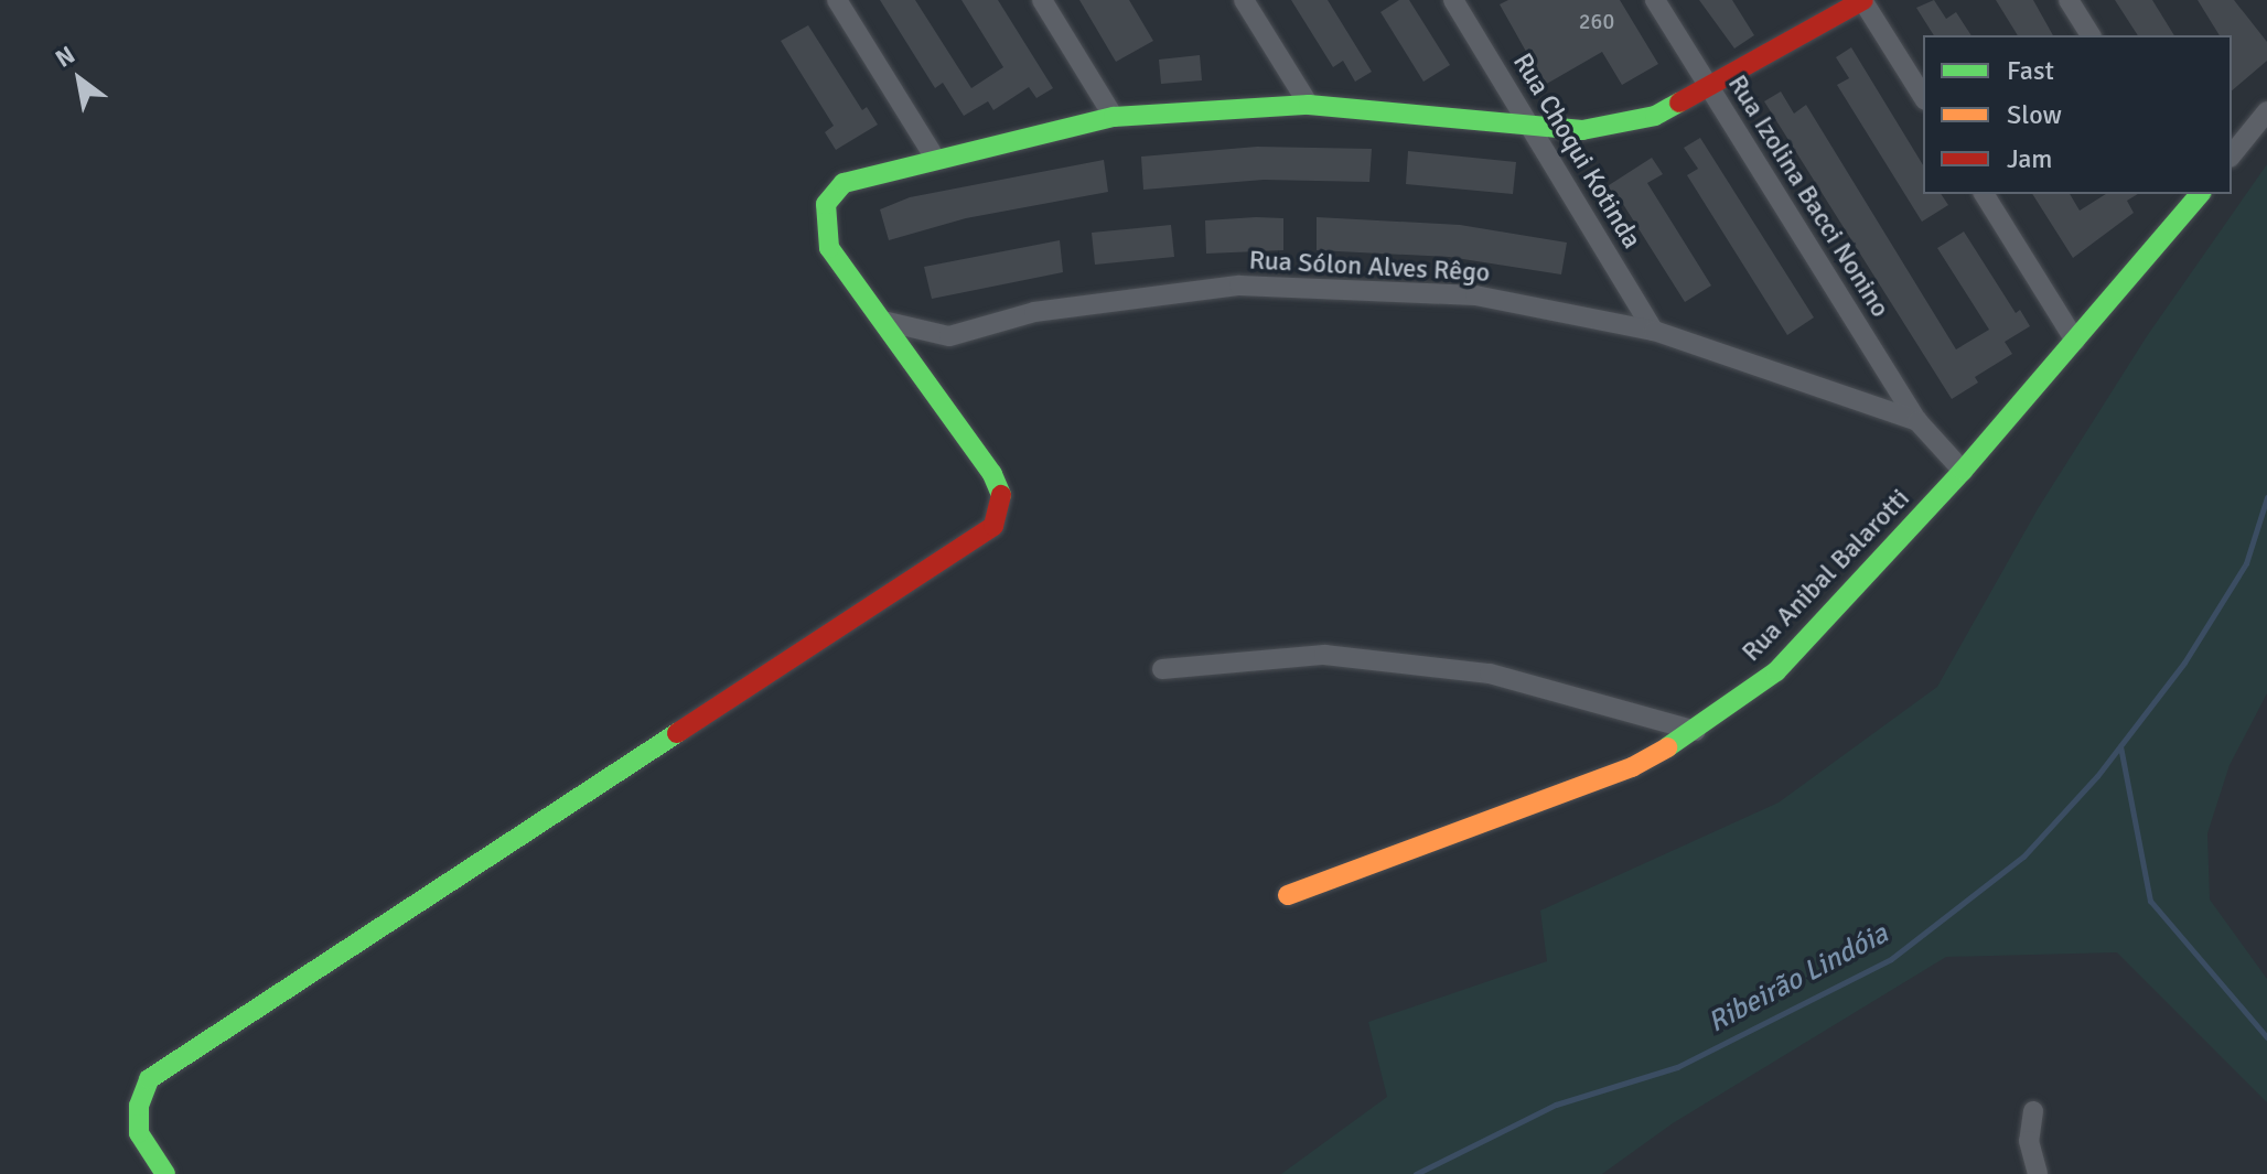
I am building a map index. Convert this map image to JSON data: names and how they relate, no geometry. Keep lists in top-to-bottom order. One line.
{"streets":{"street":["Rua Choqui Kotinda","Rua Izolina Bacci Nonino","Rua Sólon Alves Rêgo","Rua Anibal Balarotti"]},"crossings":[["Rua Choqui Kotinda","Rua Sólon Alves Rêgo"],["Rua Izolina Bacci Nonino","Rua Sólon Alves Rêgo"],["Rua Sólon Alves Rêgo","Rua Anibal Balarotti"]],"water":["Ribeirão Lindóia"],"house_numbers":["260"],"legend":["Fast","Slow","Jam"],"north":"top left"}
